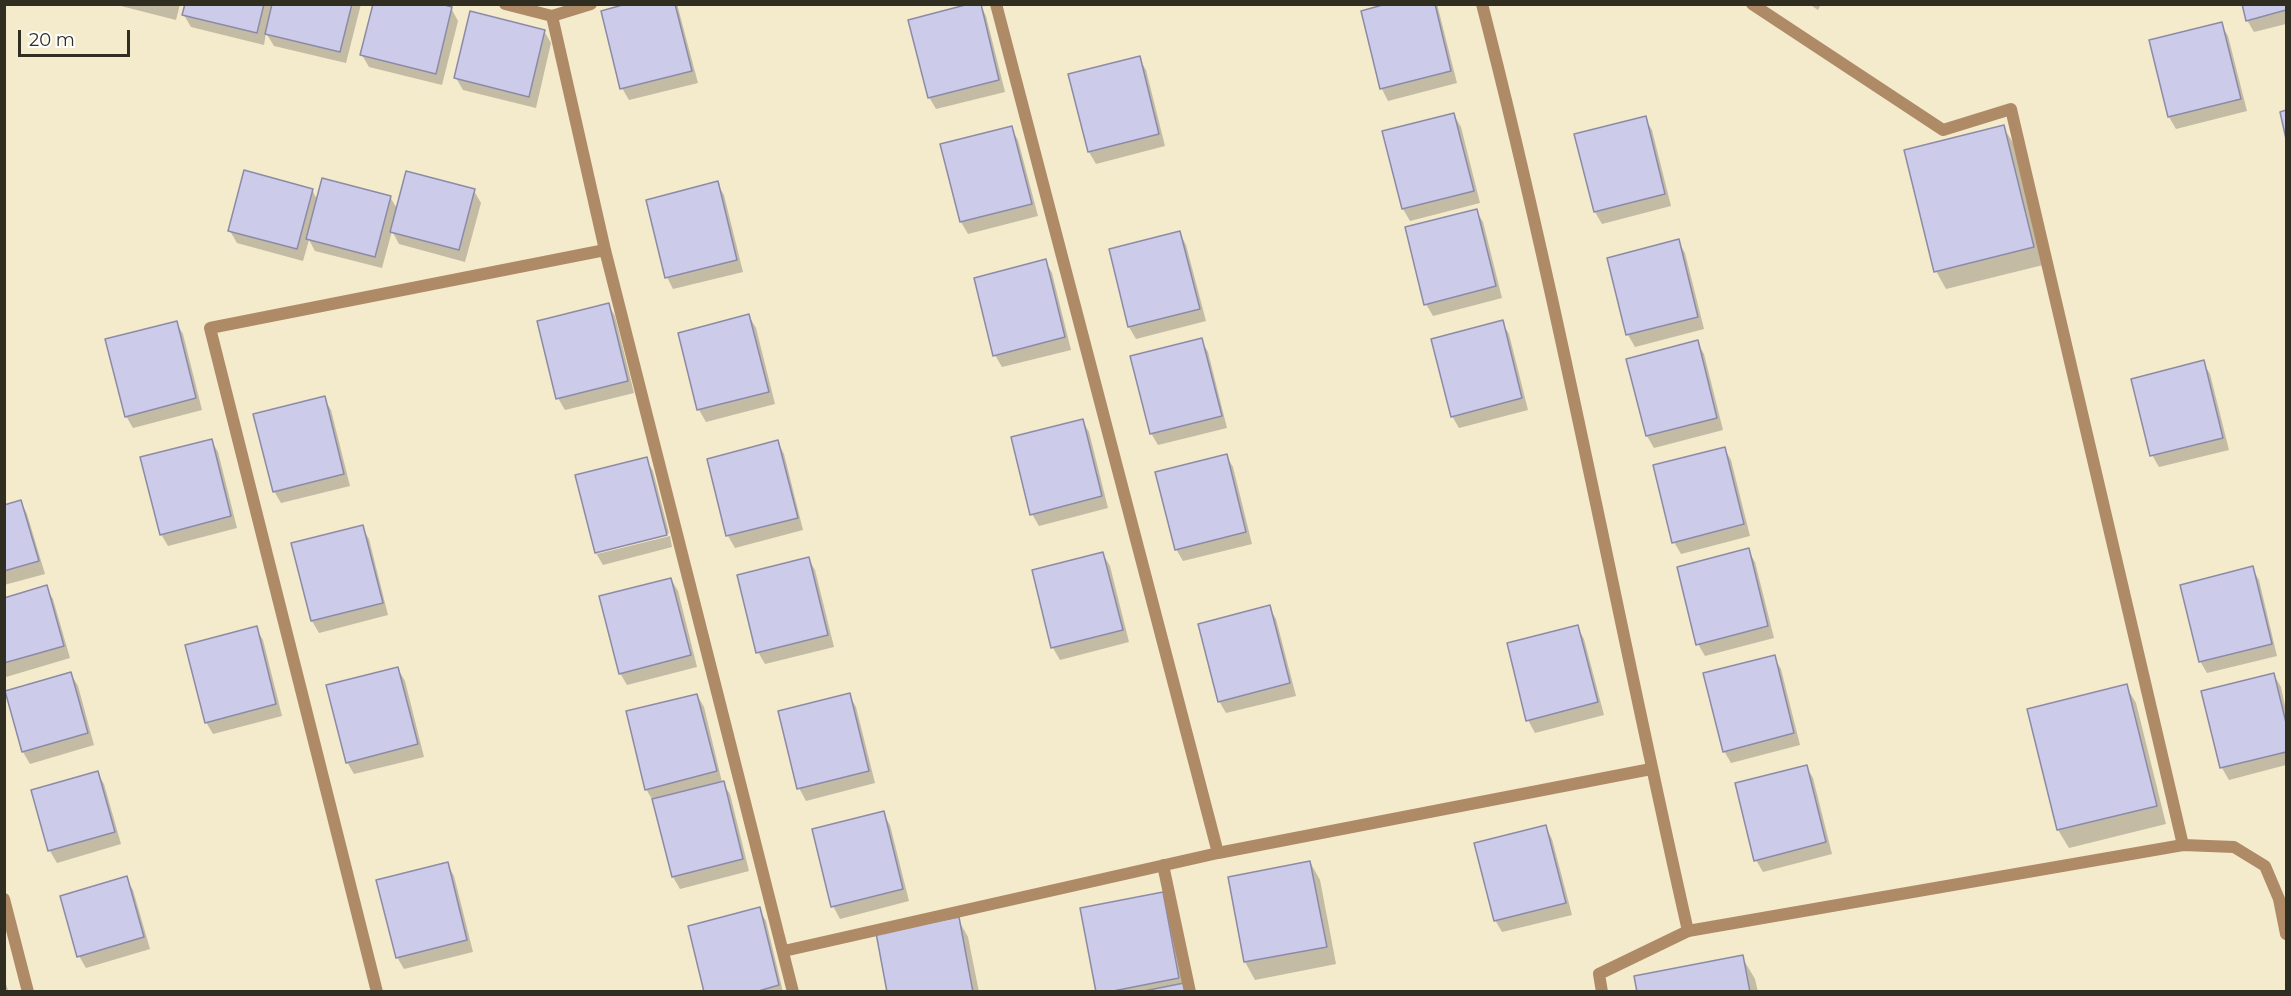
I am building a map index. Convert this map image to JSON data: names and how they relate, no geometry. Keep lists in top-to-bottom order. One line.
{"scale_bar":"20 m"}
